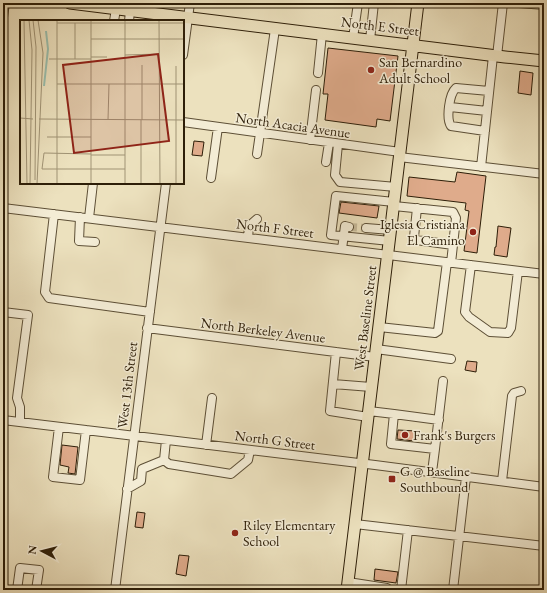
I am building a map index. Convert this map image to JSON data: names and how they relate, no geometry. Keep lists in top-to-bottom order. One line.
{"streets":{"main road":["North E Street","West Baseline Street"],"street":["North Acacia Avenue","North F Street","North Berkeley Avenue","West 13th Street","North G Street"]},"crossings":[["North E Street","West Baseline Street"],["North Acacia Avenue","West Baseline Street"],["North F Street","West Baseline Street"],["North F Street","West 13th Street"],["West Baseline Street","North Berkeley Avenue"],["West Baseline Street","North G Street"],["North Berkeley Avenue","West 13th Street"],["West 13th Street","North G Street"]],"places":{"other":["San Bernardino Adult School","Iglesia Cristiana El Camino","Frank's Burgers","Riley Elementary School"],"transit":["G @ Baseline Southbound"]},"north":"left"}
